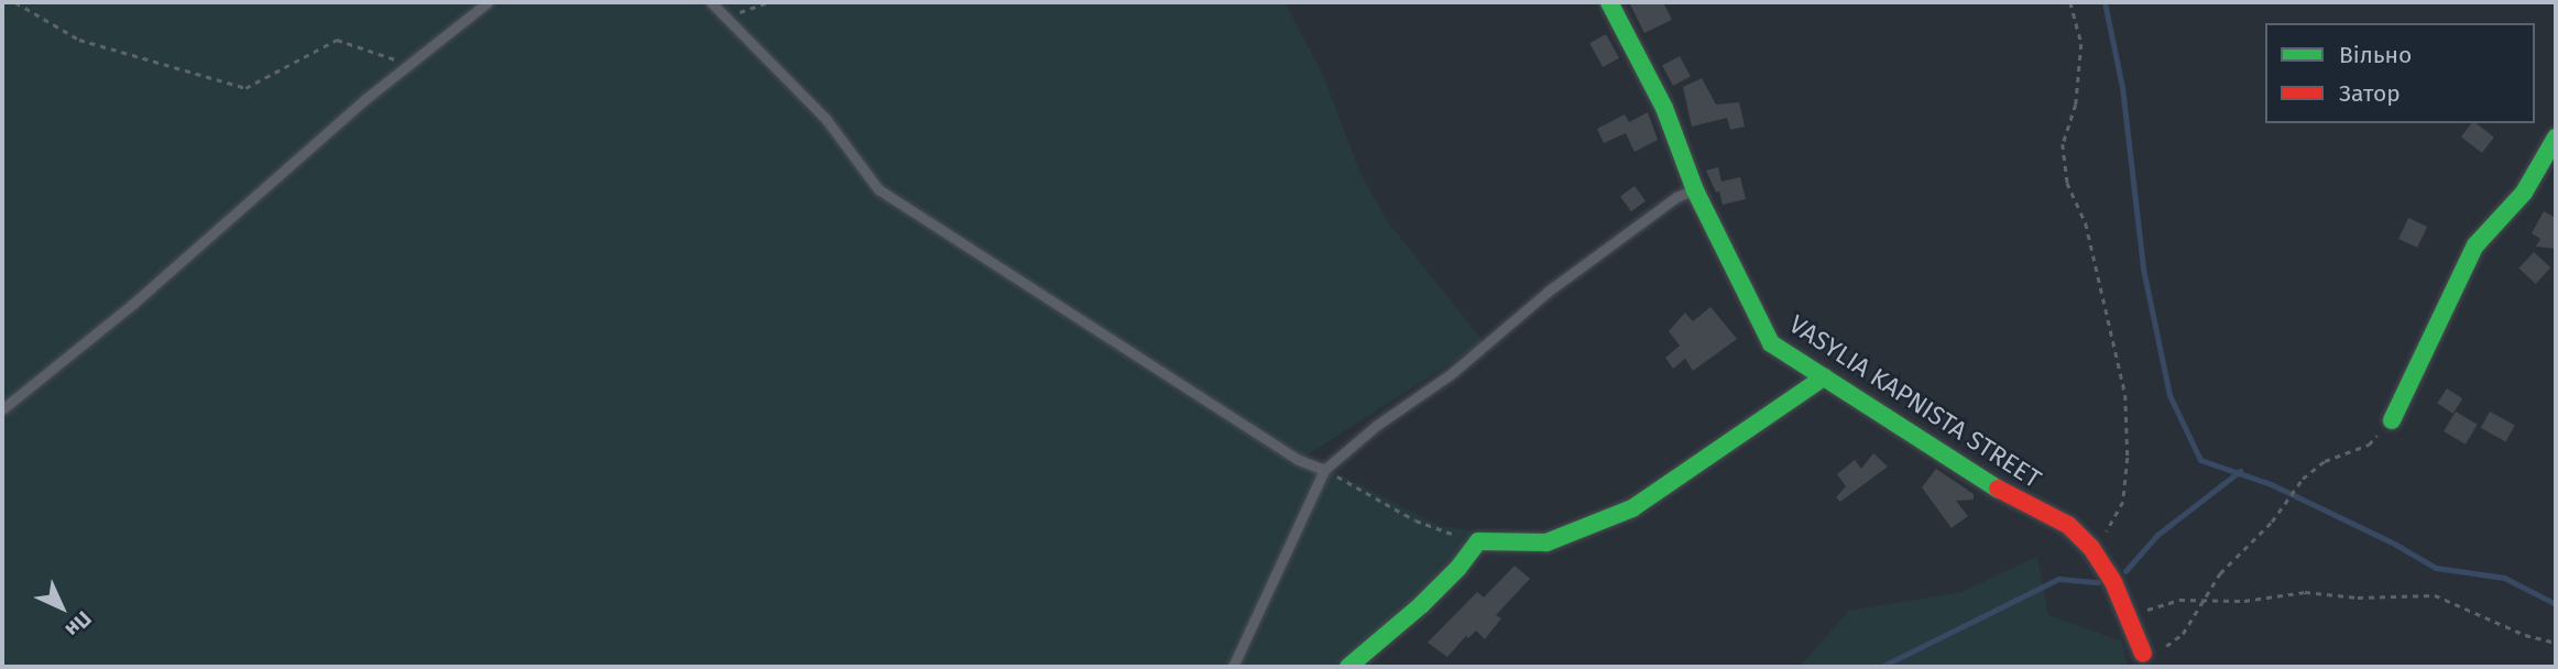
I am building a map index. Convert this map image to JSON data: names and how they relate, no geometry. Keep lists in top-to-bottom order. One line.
{"streets":{"street":["VASYLIA KAPNISTA STREET"]},"legend":["Вільно","Затор"],"north":"bottom right"}
